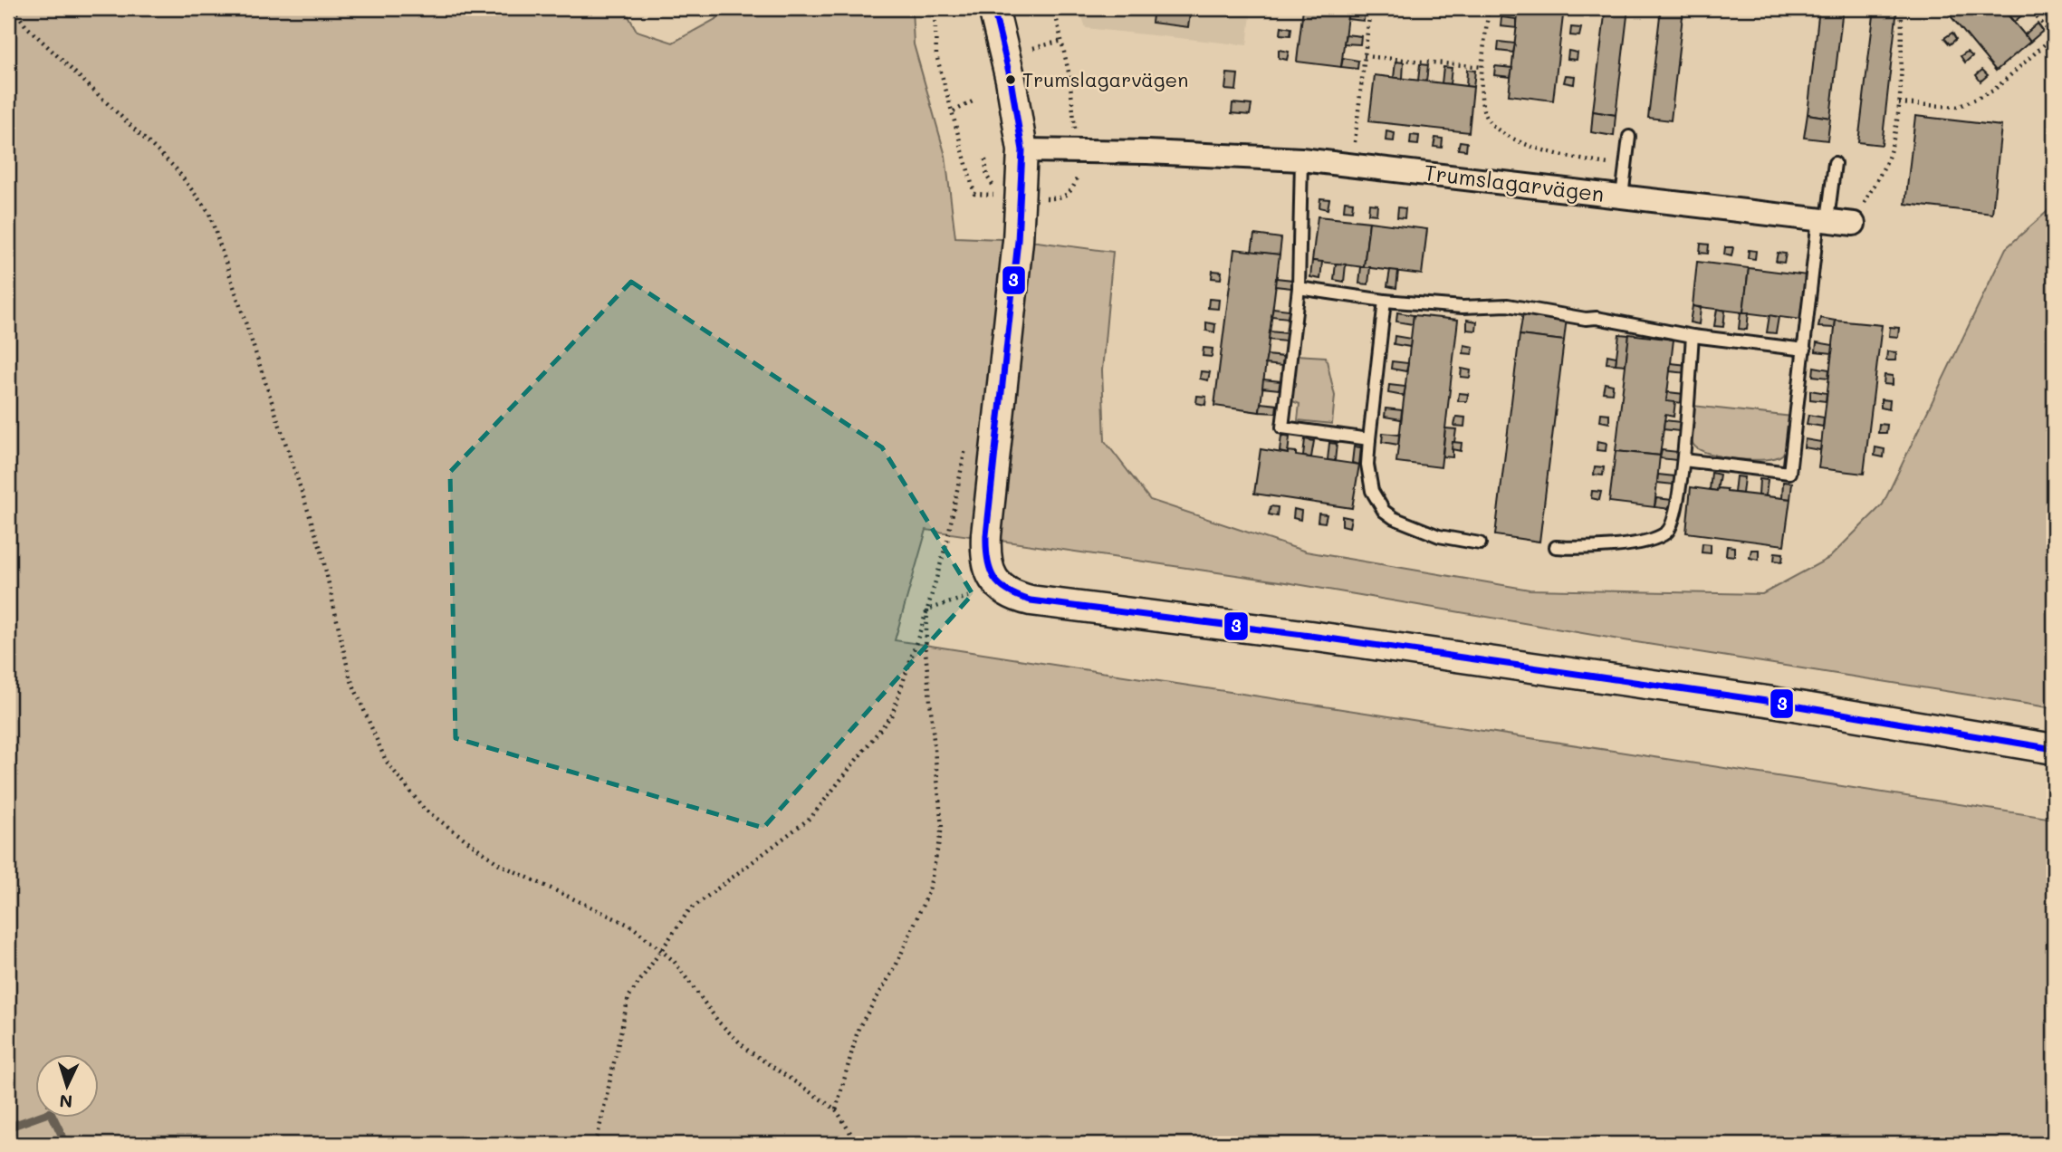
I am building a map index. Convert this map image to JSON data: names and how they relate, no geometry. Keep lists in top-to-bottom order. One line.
{"streets":{"street":["Trumslagarvägen"]},"places":["Trumslagarvägen"],"lines":["transit line 3"],"north":"bottom"}
